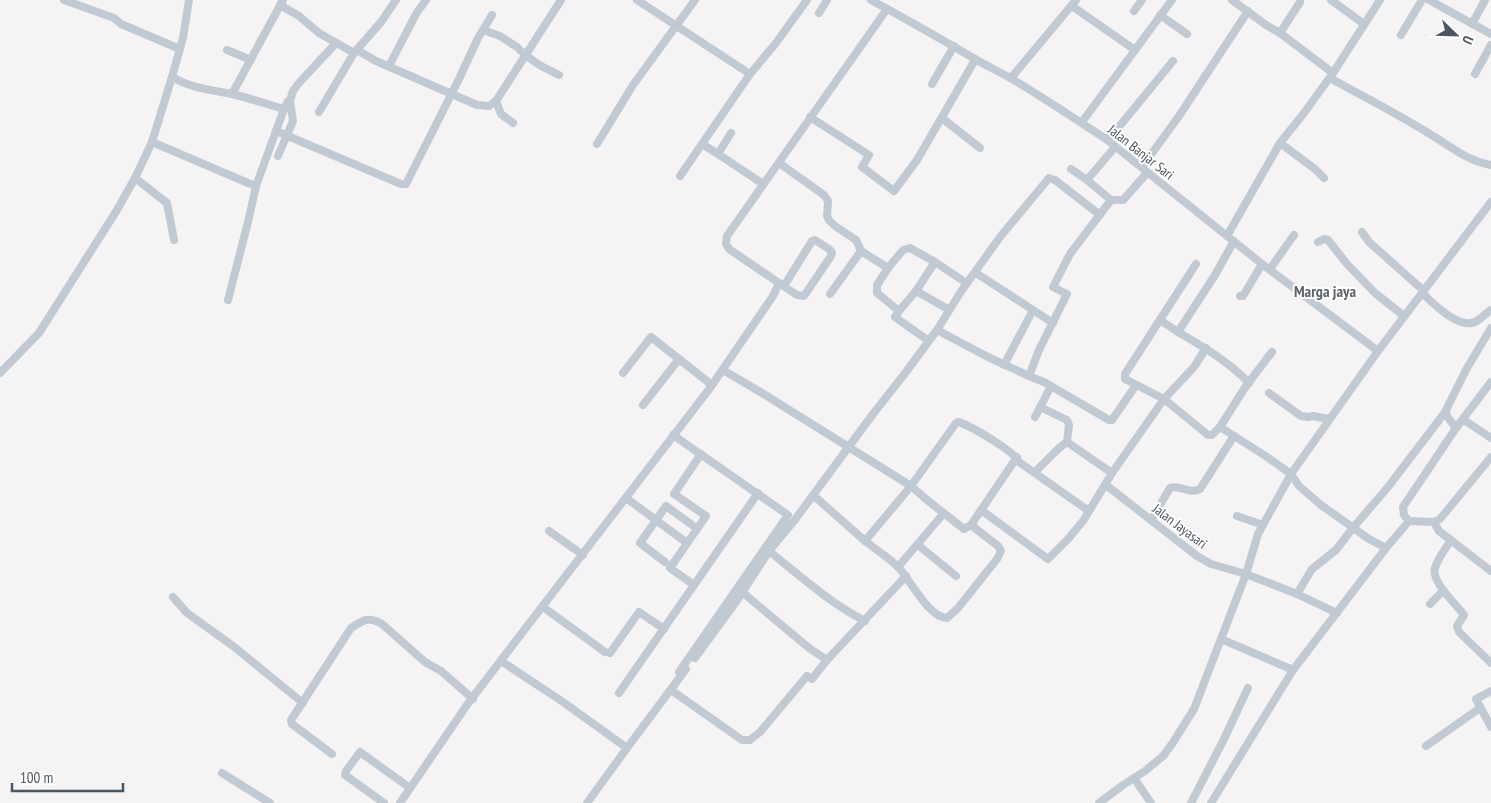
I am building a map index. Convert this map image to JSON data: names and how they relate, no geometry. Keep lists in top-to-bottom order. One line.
{"streets":{"street":["Jalan Banjar Sari","Jalan Jayasari"]},"districts":["Marga jaya"],"scale_bar":"100 m","north":"bottom right"}
